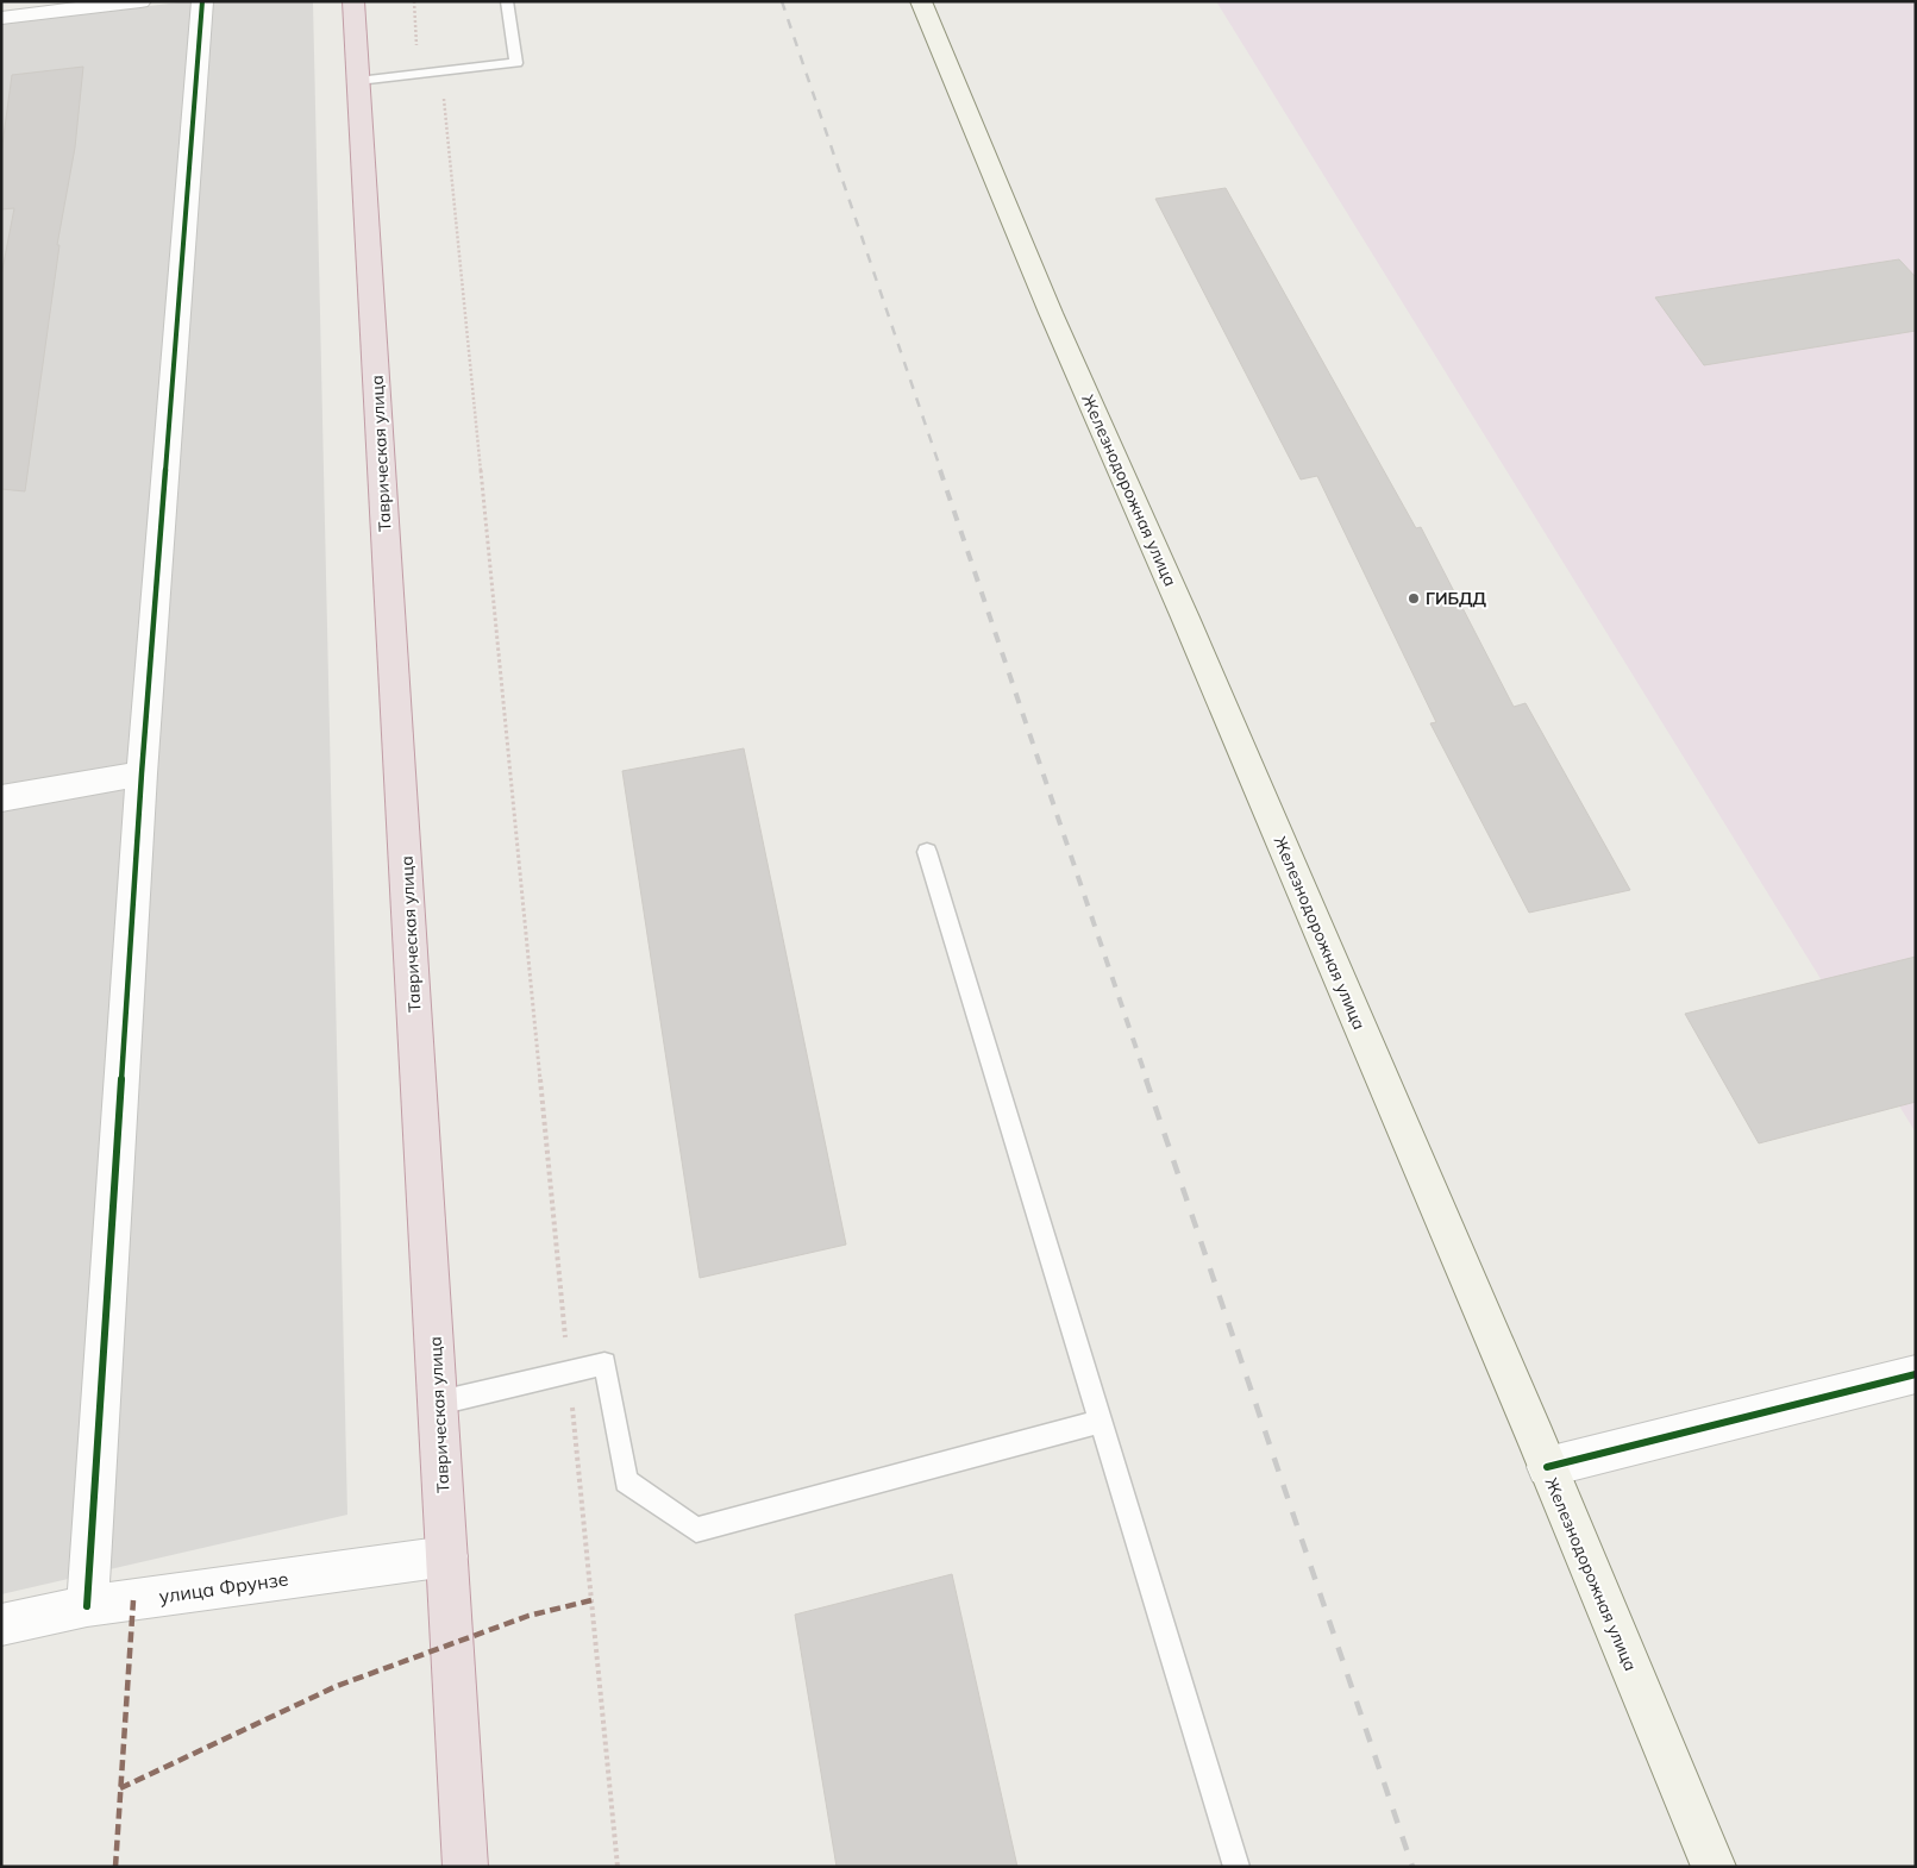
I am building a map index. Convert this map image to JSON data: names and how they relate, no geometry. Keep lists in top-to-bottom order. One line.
{"streets":{"highway":["Таврическая улица"],"main road":["Железнодорожная улица"],"street":["улица Фрунзе"]},"crossings":[["Таврическая улица","улица Фрунзе"]],"places":["ГИБДД"]}
